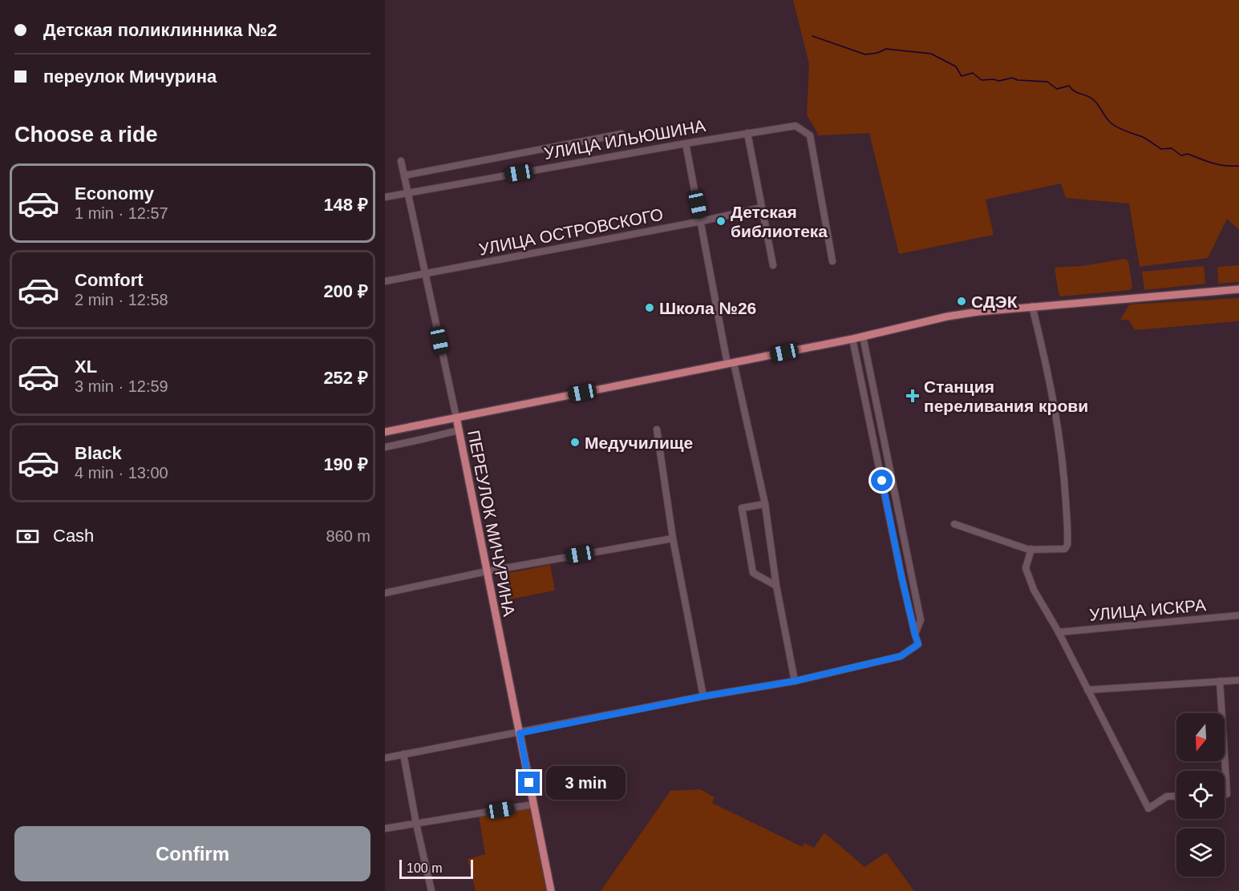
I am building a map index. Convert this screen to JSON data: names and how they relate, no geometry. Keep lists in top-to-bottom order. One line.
{"streets":{"main road":["ПЕРЕУЛОК МИЧУРИНА"],"street":["УЛИЦА ИЛЬЮШИНА","УЛИЦА ОСТРОВСКОГО","УЛИЦА ИСКРА"]},"crossings":[["УЛИЦА ИЛЬЮШИНА","ПЕРЕУЛОК МИЧУРИНА"],["УЛИЦА ОСТРОВСКОГО","ПЕРЕУЛОК МИЧУРИНА"]],"places":{"other":["Детская библиотека","СДЭК","Школа №26","Медучилище"],"health":["Станция переливания крови"]},"scale_bar":"100 m","north":"bottom","page":{"banner":["Детская поликлинника №2","переулок Мичурина"],"heading":"Choose a ride","list":[{"name":"Economy","note":"1 min · 12:57","value":"148 ₽"},{"name":"Comfort","note":"2 min · 12:58","value":"200 ₽"},{"name":"XL","note":"3 min · 12:59","value":"252 ₽"},{"name":"Black","note":"4 min · 13:00","value":"190 ₽"}],"pay":["Cash","860 m"],"bubble":"3 min","buttons":"Confirm","scale":"100 m"}}
